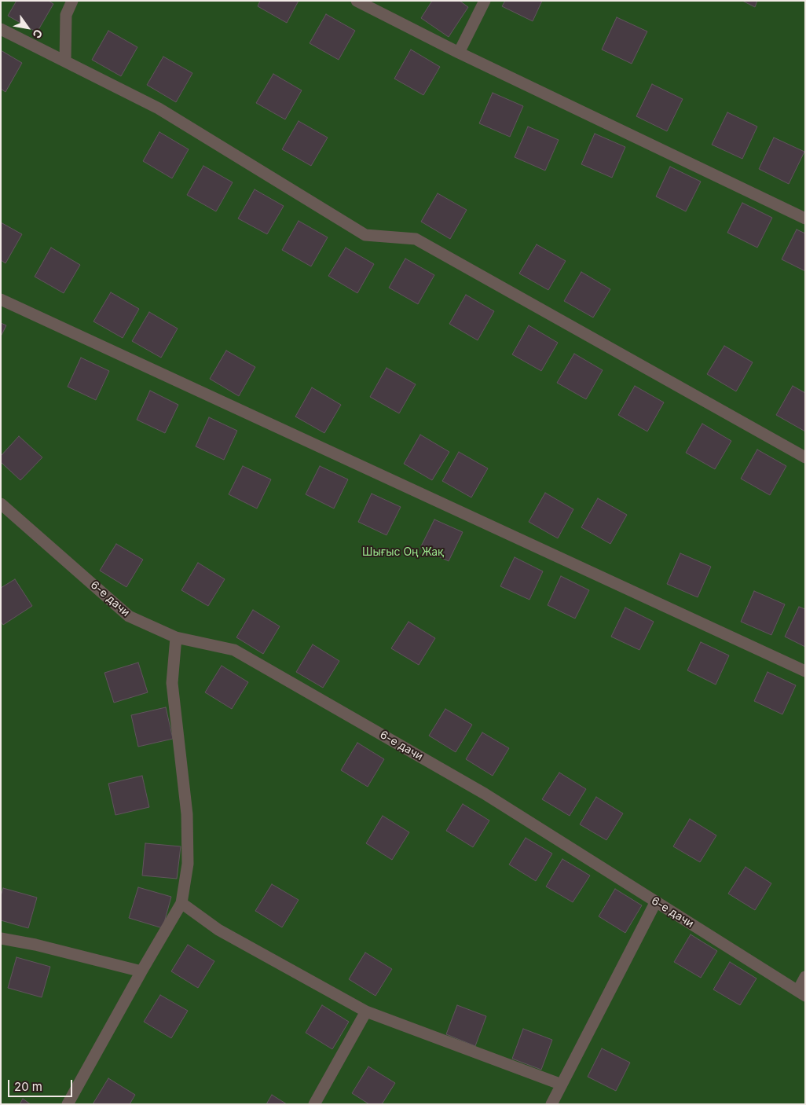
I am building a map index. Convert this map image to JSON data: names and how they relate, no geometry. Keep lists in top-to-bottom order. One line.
{"streets":{"lane":["6-е дачи"]},"parks":["Шығыс Оң Жақ"],"scale_bar":"20 m","north":"bottom right"}
